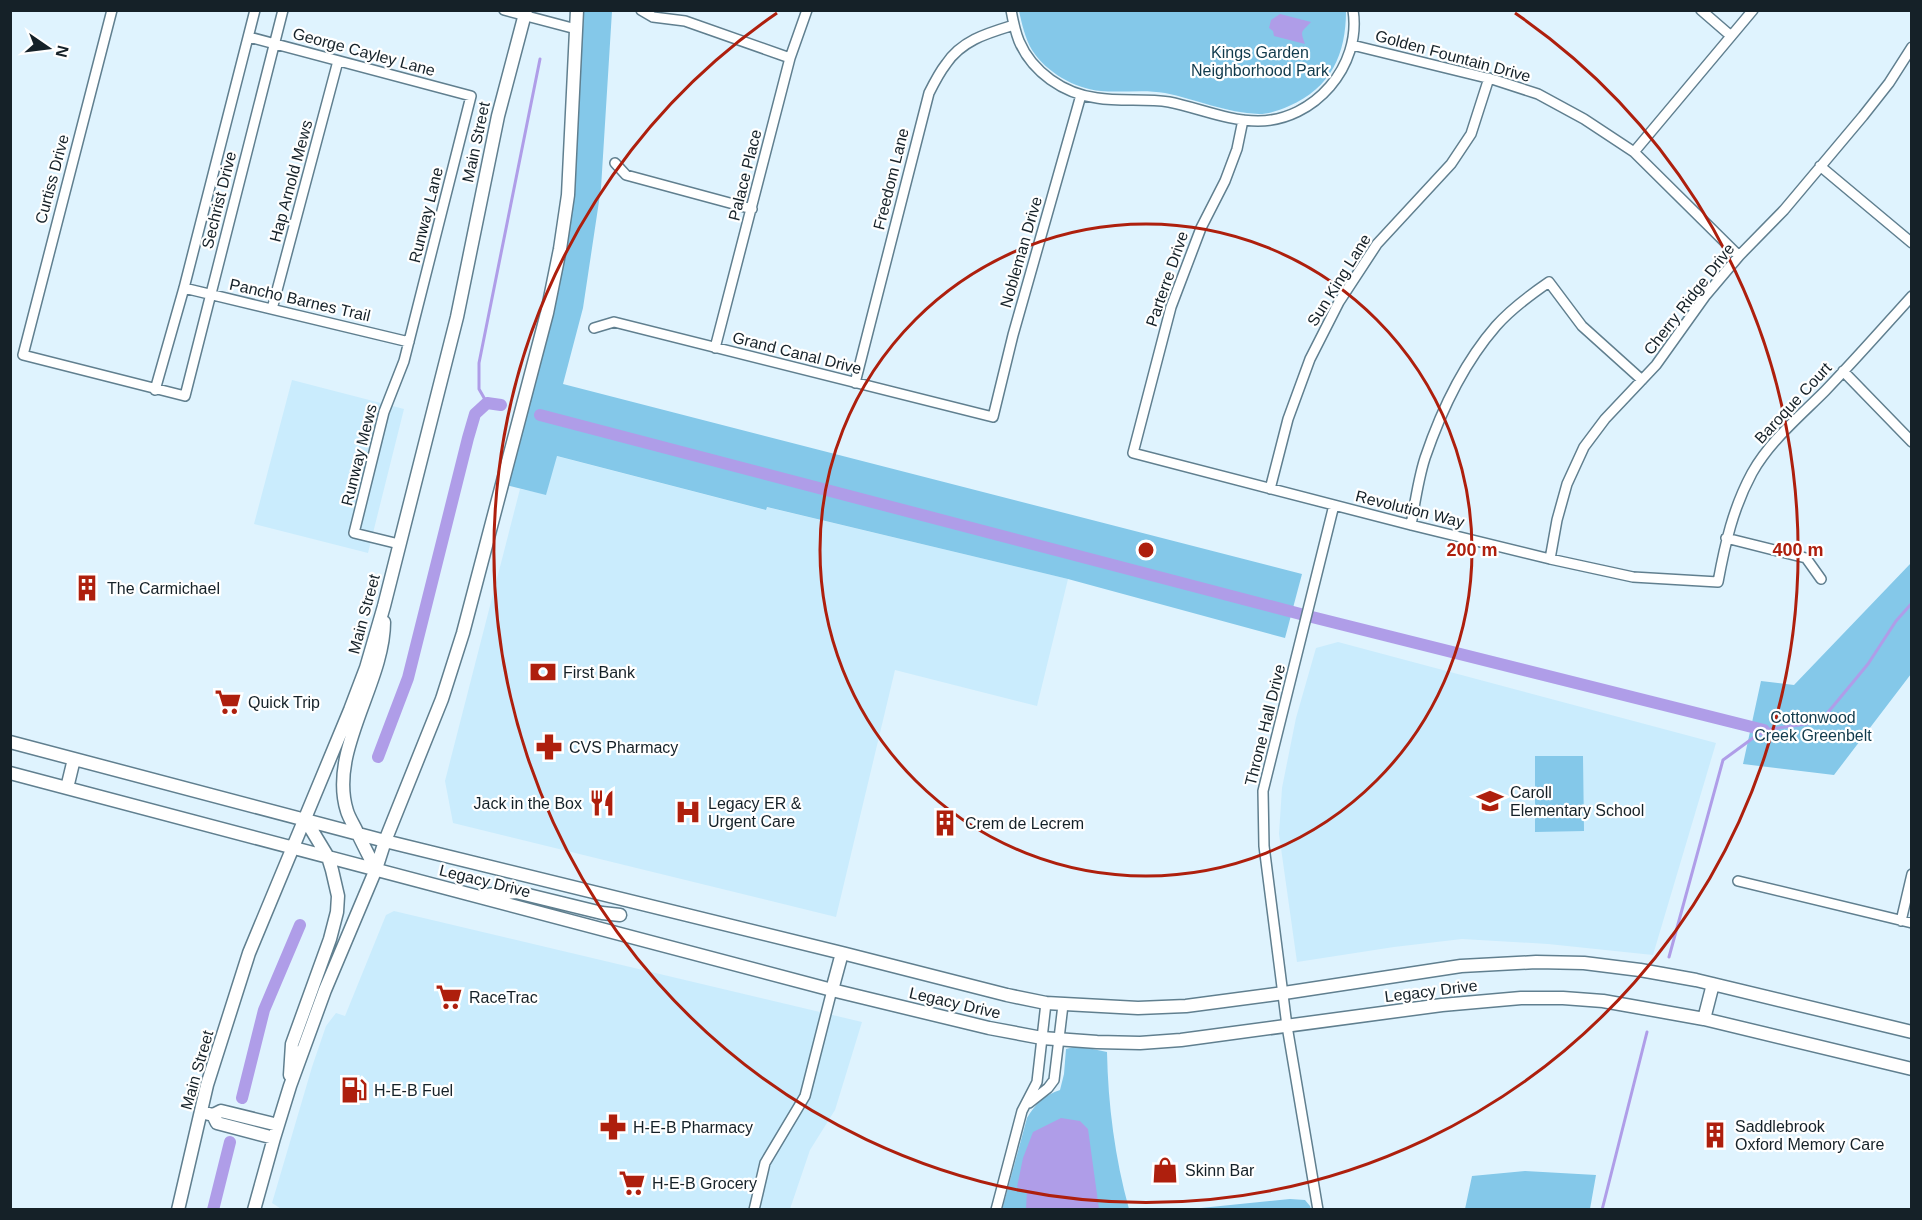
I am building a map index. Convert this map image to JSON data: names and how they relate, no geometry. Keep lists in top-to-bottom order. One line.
{"streets":{"main road":["Main Street","Legacy Drive"],"street":["George Cayley Lane","Golden Fountain Drive","Palace Place","Curtiss Drive","Freedom Lane","Hap Arnold Mews","Sechrist Drive","Runway Lane","Nobleman Drive","Parterre Drive","Sun King Lane","Cherry Ridge Drive","Pancho Barnes Trail","Grand Canal Drive","Baroque Court","Runway Mews","Revolution Way","Throne Hall Drive"]},"crossings":[["George Cayley Lane","Hap Arnold Mews"],["George Cayley Lane","Sechrist Drive"],["George Cayley Lane","Runway Lane"],["Golden Fountain Drive","Sun King Lane"],["Golden Fountain Drive","Cherry Ridge Drive"],["Main Street","Runway Mews"],["Main Street","Legacy Drive"],["Palace Place","Grand Canal Drive"],["Curtiss Drive","Sechrist Drive"],["Freedom Lane","Grand Canal Drive"],["Hap Arnold Mews","Pancho Barnes Trail"],["Sechrist Drive","Pancho Barnes Trail"],["Runway Lane","Pancho Barnes Trail"],["Runway Lane","Runway Mews"],["Nobleman Drive","Grand Canal Drive"],["Parterre Drive","Revolution Way"],["Sun King Lane","Revolution Way"],["Cherry Ridge Drive","Revolution Way"],["Pancho Barnes Trail","Runway Mews"],["Baroque Court","Revolution Way"],["Revolution Way","Throne Hall Drive"],["Throne Hall Drive","Legacy Drive"]],"parks":["Kings Garden Neighborhood Park","Cottonwood Creek Greenbelt"],"places":{"building":["The Carmichael","Crem de Lecrem","Saddlebrook Oxford Memory Care"],"bank":["First Bank"],"supermarket":["Quick Trip","RaceTrac","H-E-B Grocery"],"pharmacy":["CVS Pharmacy","H-E-B Pharmacy"],"school or university":["Caroll Elementary School"],"restaurant":["Jack in the Box"],"hospital":["Legacy ER & Urgent Care"],"fuel station":["H-E-B Fuel"],"shop":["Skinn Bar"]},"north":"right","rings":["200 m","400 m"]}
